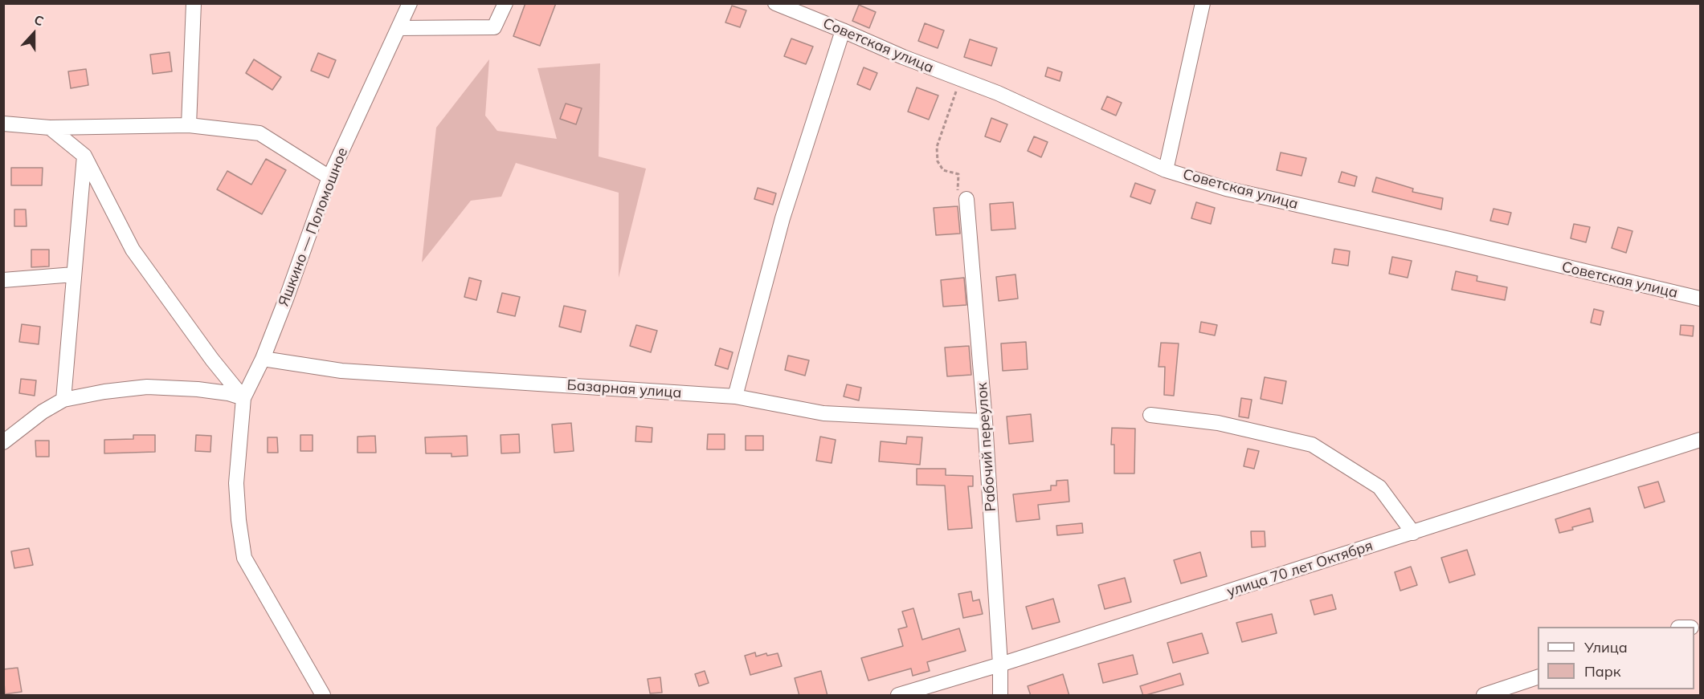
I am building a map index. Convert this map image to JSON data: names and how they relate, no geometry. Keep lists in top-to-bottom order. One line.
{"streets":{"street":["Советская улица","Яшкино — Поломошное","Базарная улица","Рабочий переулок","улица 70 лет Октября"]},"crossings":[["Яшкино — Поломошное","Базарная улица"],["Базарная улица","Рабочий переулок"],["Рабочий переулок","улица 70 лет Октября"]],"legend":["Улица","Парк"],"north":"top"}
